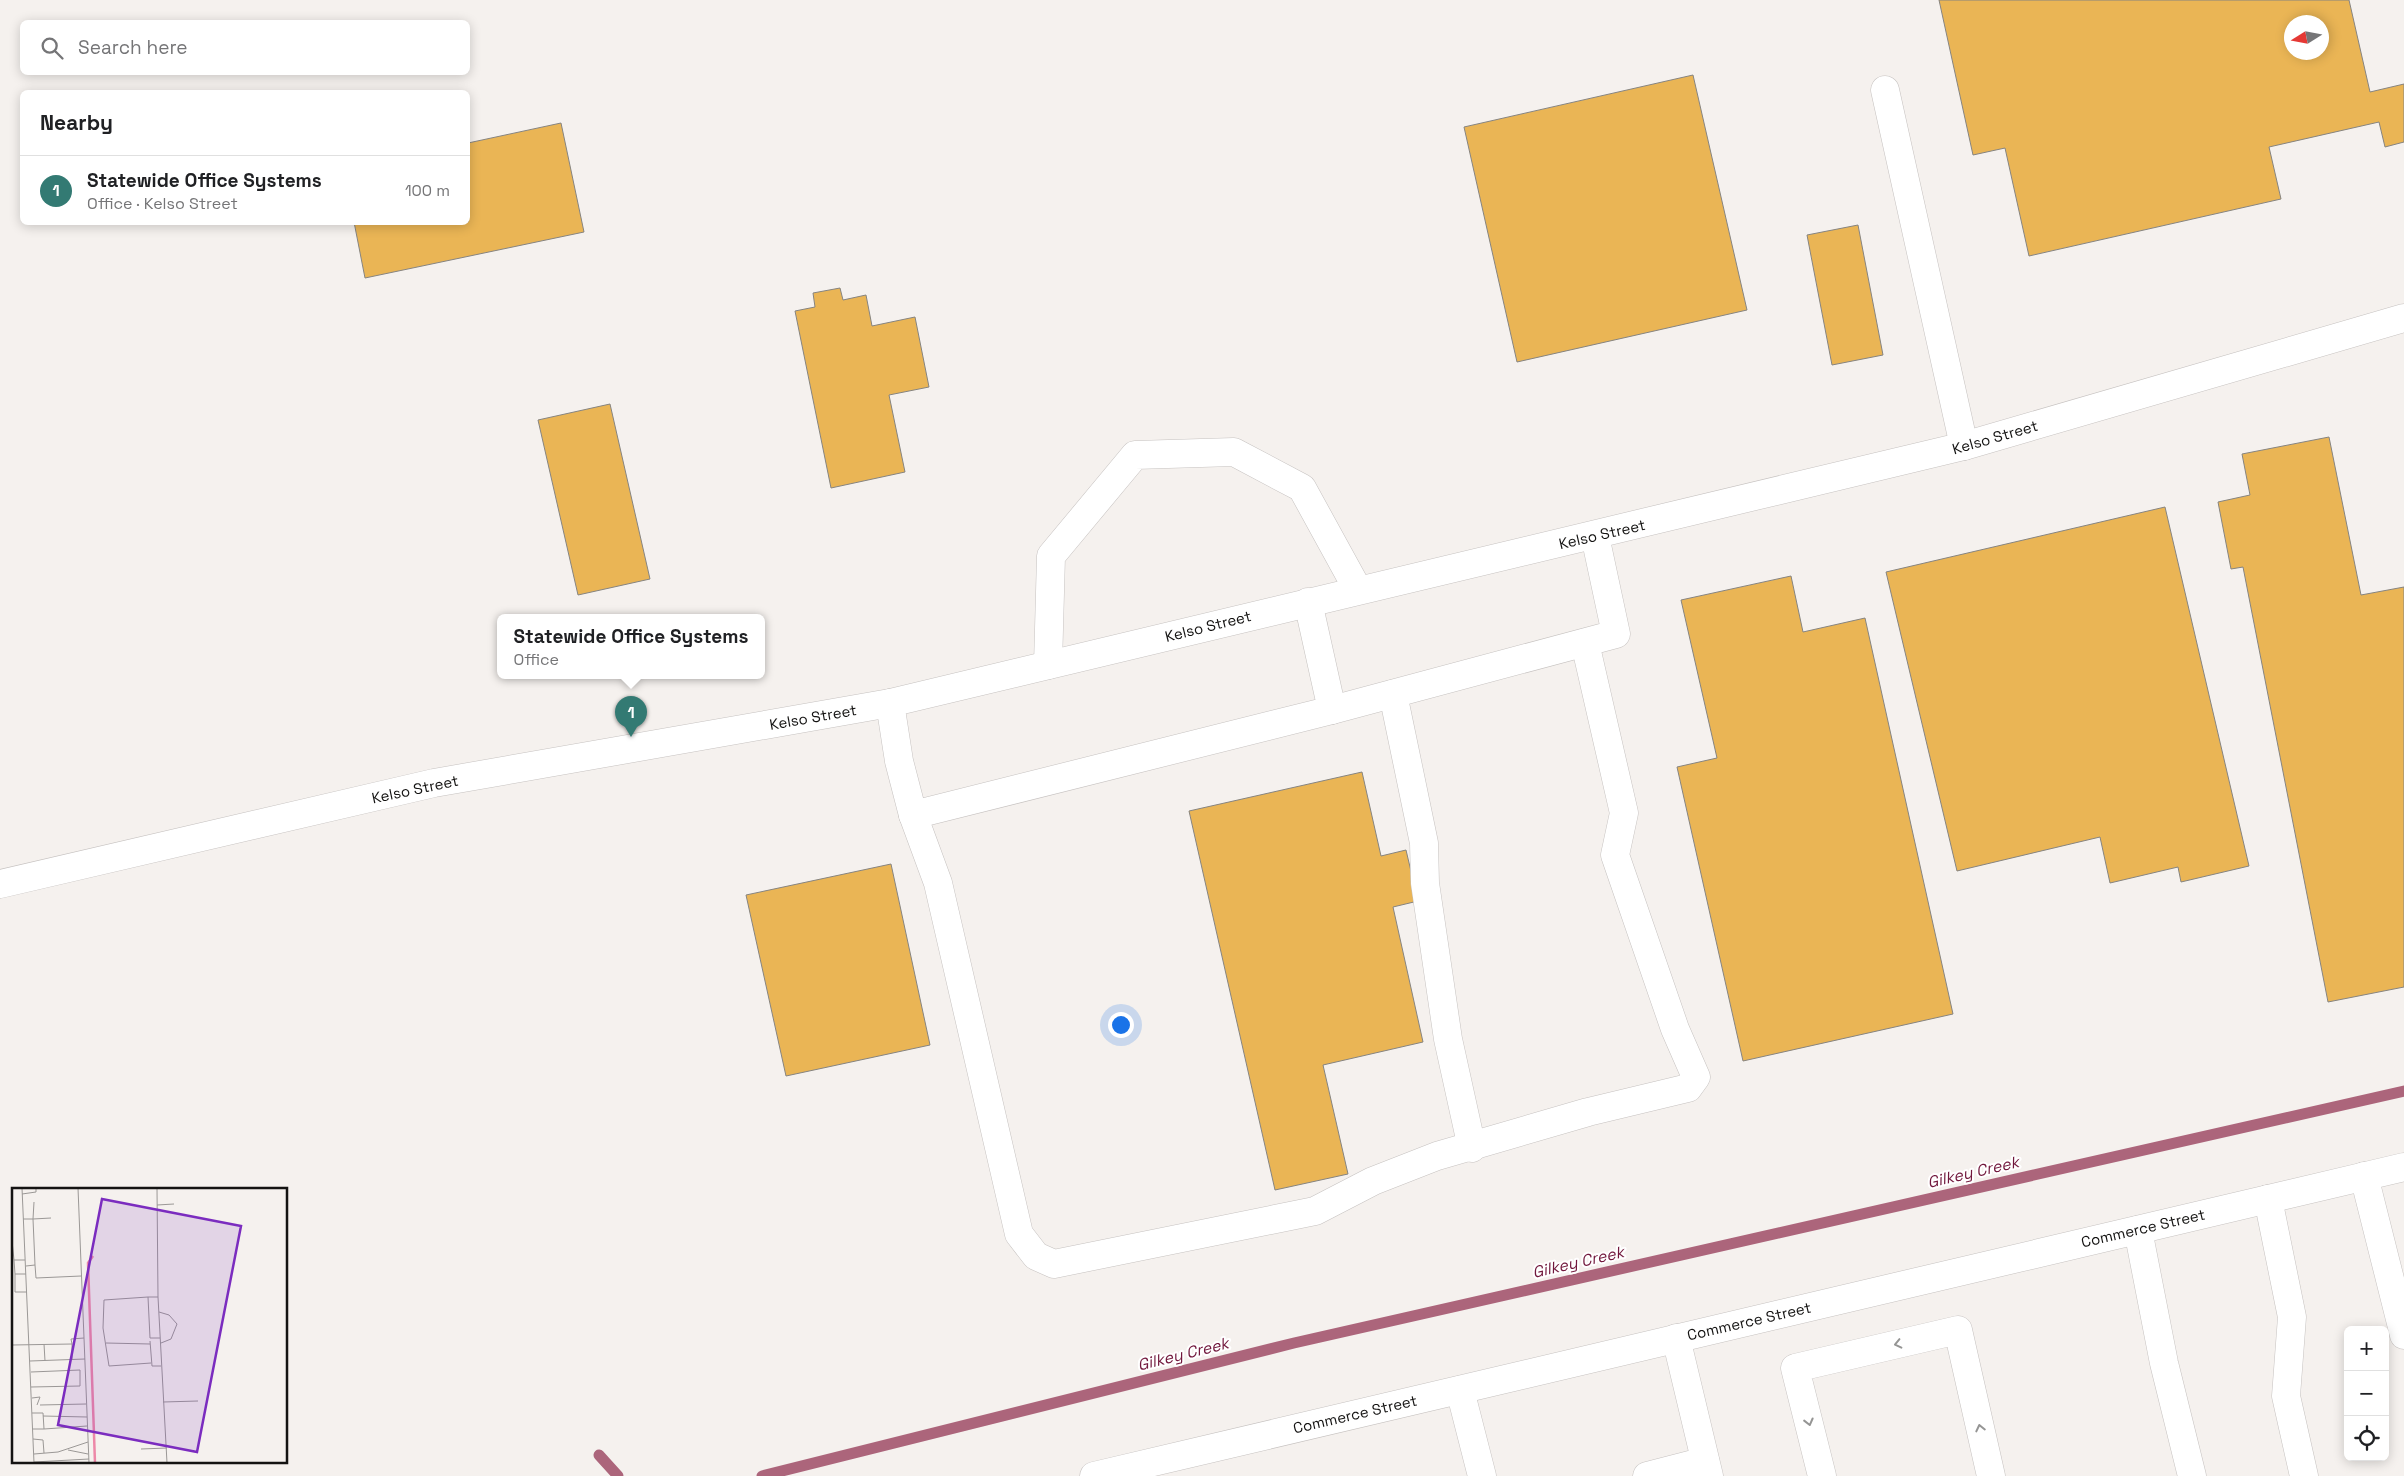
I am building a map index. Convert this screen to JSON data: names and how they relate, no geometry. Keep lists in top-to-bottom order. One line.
{"streets":{"street":["Kelso Street","Commerce Street"]},"water":["Gilkey Creek"],"north":"left","page":{"search":"Search here","heading":"Nearby","list":[{"mark":"1","name":"Statewide Office Systems","note":"Office · Kelso Street","value":"100 m"}],"popup":["Statewide Office Systems","Office"],"pins":"1","map_buttons":["+","−"]}}
